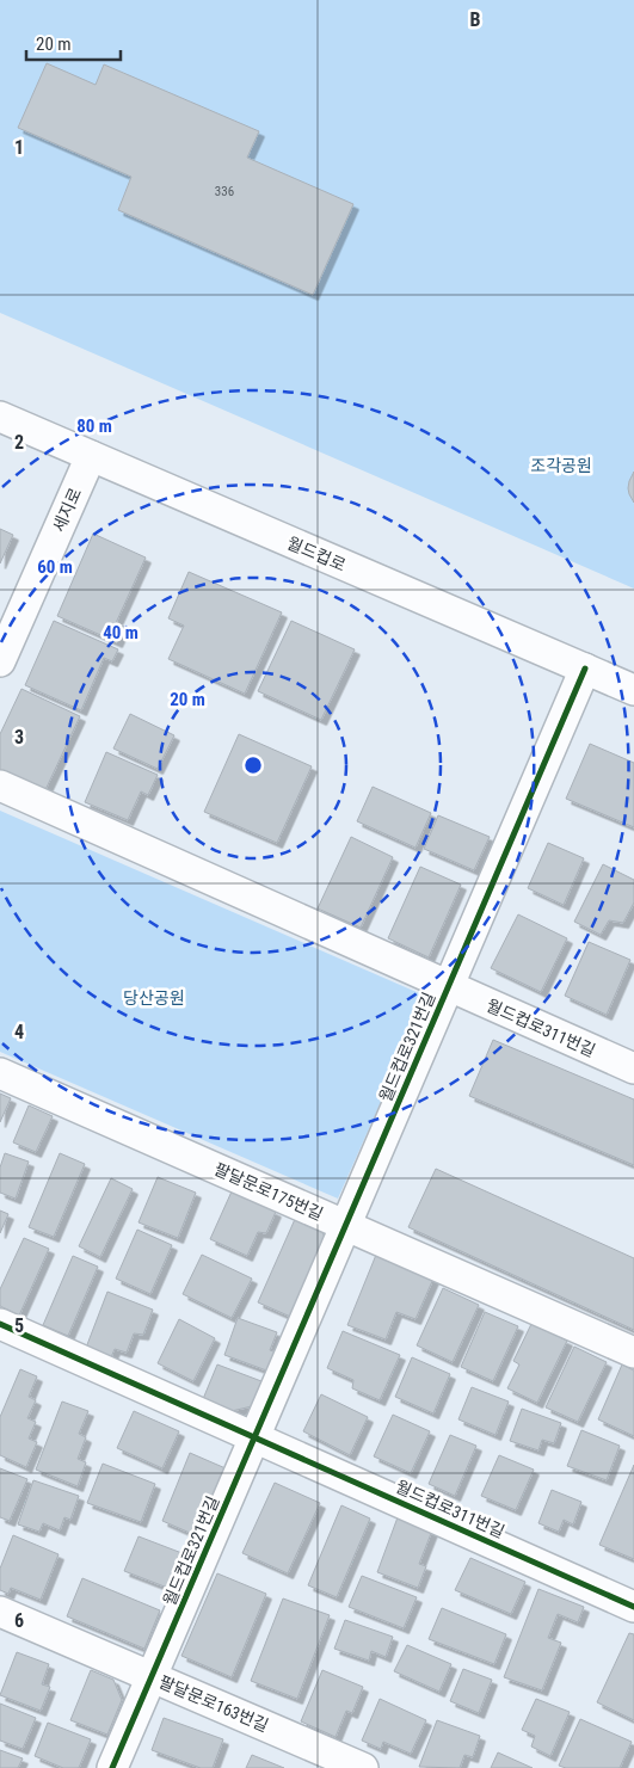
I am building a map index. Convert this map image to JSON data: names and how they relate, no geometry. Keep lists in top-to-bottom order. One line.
{"streets":{"street":["세지로","월드컵로","월드컵로311번길","월드컵로321번길","팔달문로175번길","팔달문로163번길"]},"crossings":[["세지로","월드컵로"],["월드컵로","월드컵로321번길"],["월드컵로311번길","월드컵로321번길"],["월드컵로321번길","팔달문로175번길"],["월드컵로321번길","팔달문로163번길"]],"parks":["조각공원","당산공원"],"house_numbers":["336"],"scale_bar":"20 m","grid":{"columns":["B"],"rows":["1","2","3","4","5","6"]},"rings":["80 m","60 m","40 m","20 m"]}
